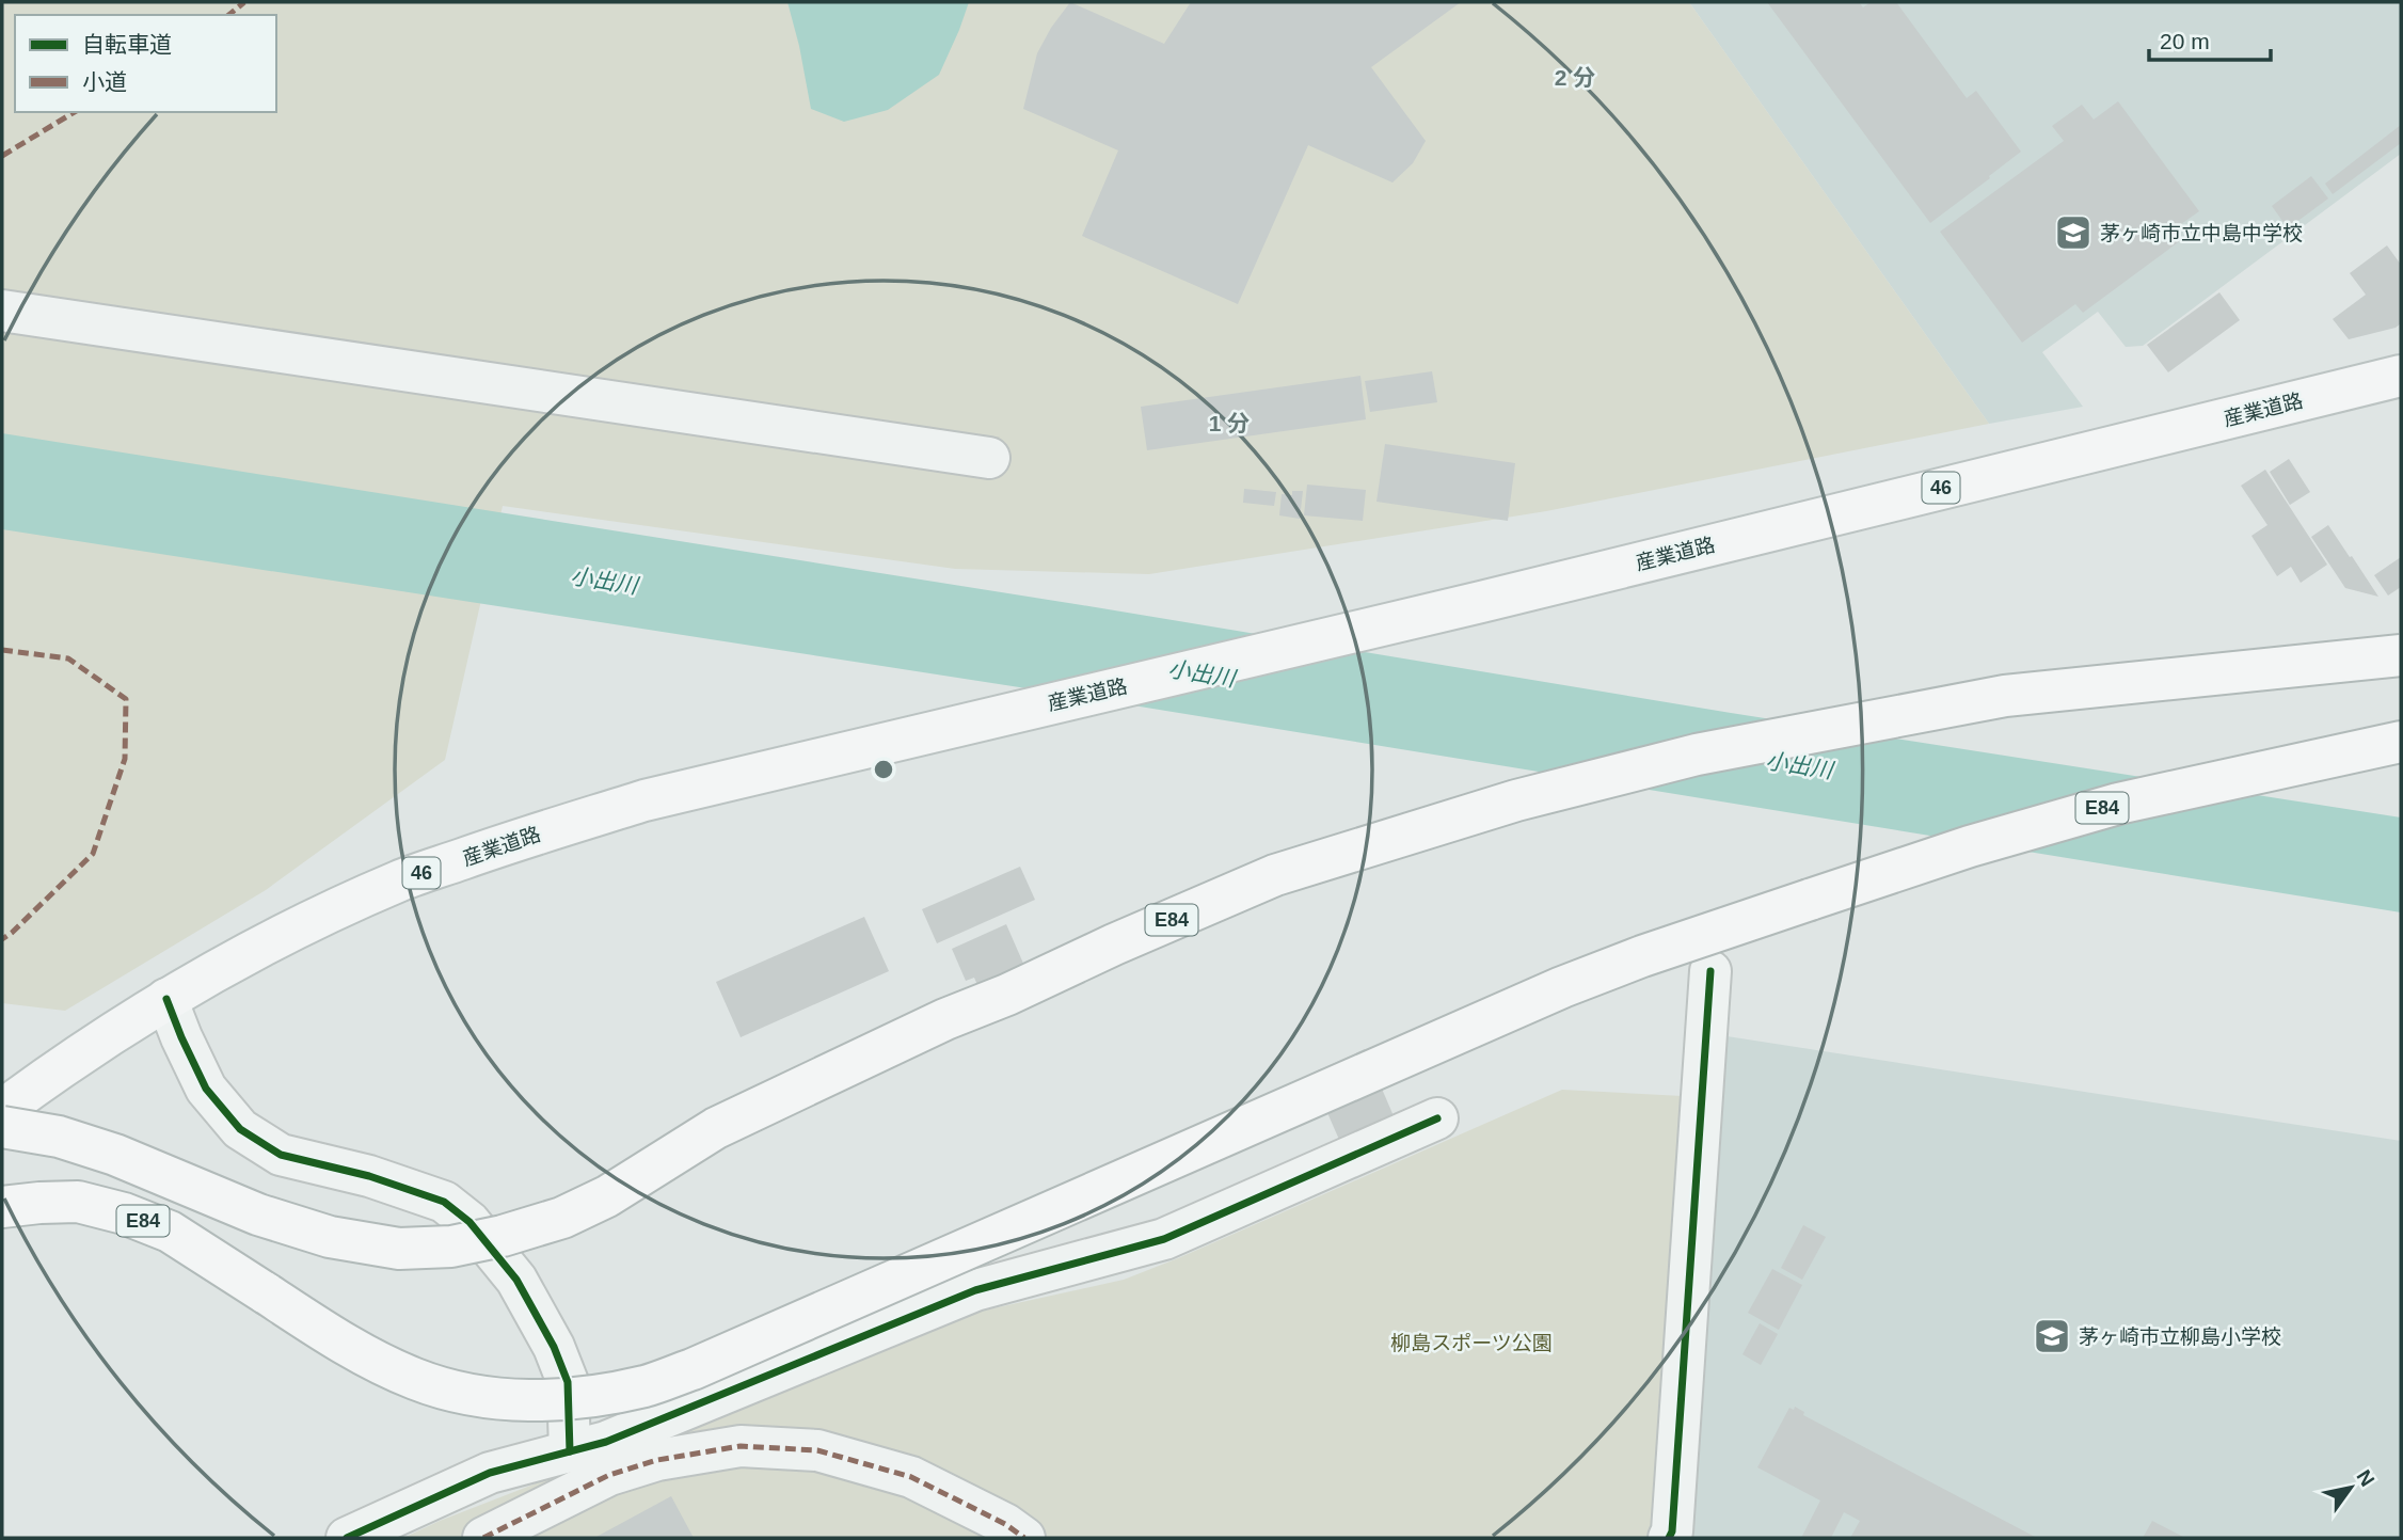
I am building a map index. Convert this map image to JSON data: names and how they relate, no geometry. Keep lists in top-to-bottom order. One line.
{"streets":{"main road":["産業道路","46","E84"]},"water":["小出川"],"parks":["柳島スポーツ公園"],"places":{"school or university":["茅ヶ崎市立中島中学校","茅ヶ崎市立柳島小学校"]},"legend":["自転車道","小道"],"scale_bar":"20 m","north":"top right","rings":["2 分","1 分"]}
